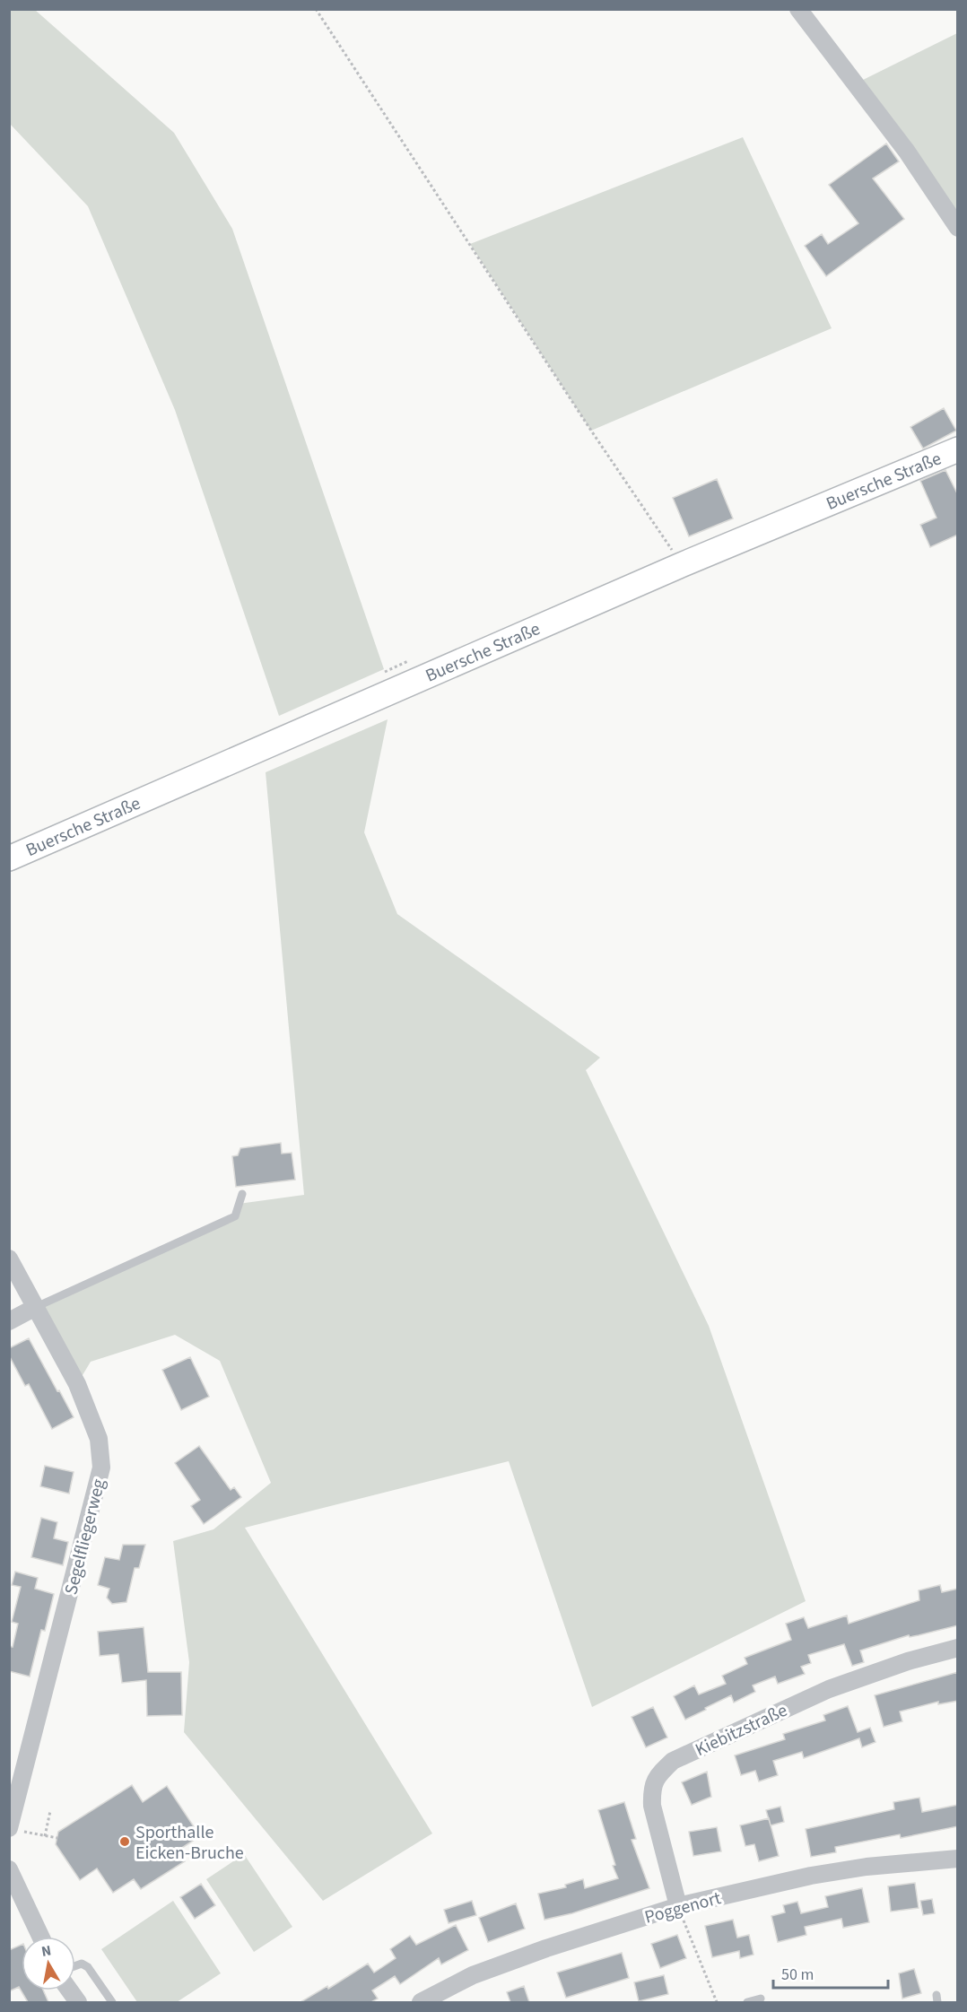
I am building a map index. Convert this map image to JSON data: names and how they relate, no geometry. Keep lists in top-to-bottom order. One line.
{"streets":{"main road":["Buersche Straße"],"street":["Segelfliegerweg","Kiebitzstraße","Poggenort"]},"crossings":[["Kiebitzstraße","Poggenort"]],"places":["Sporthalle Eicken-Bruche"],"scale_bar":"50 m","north":"top"}
